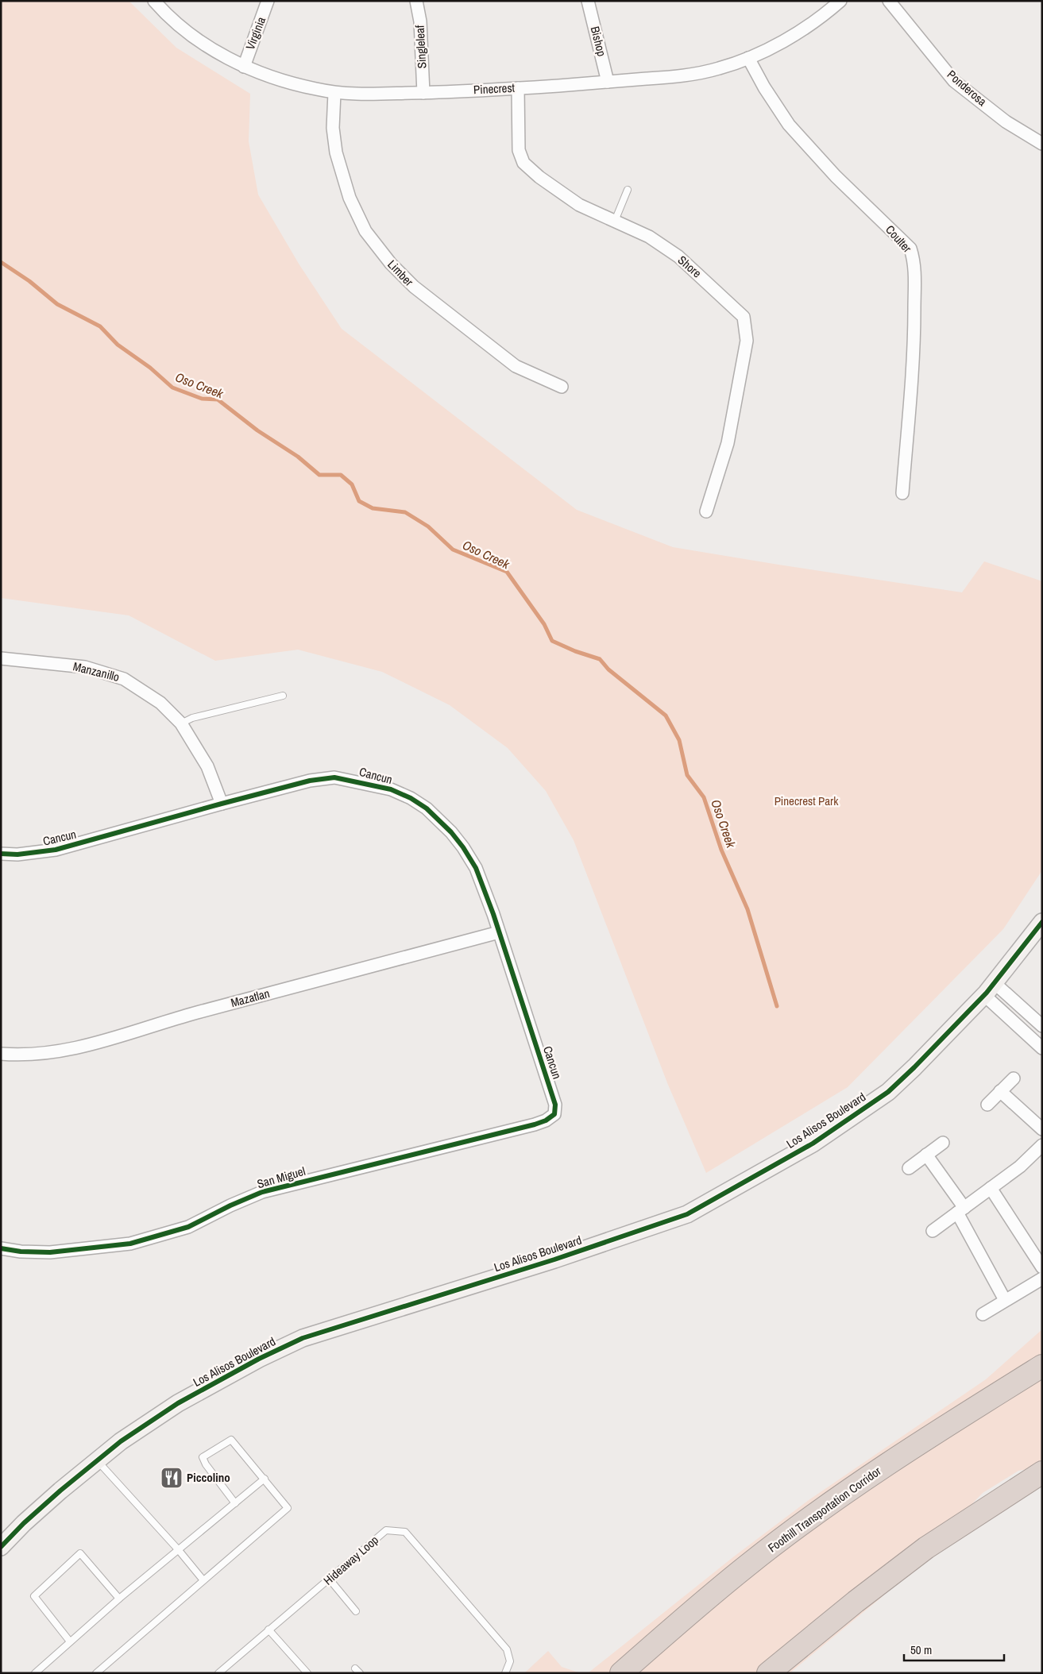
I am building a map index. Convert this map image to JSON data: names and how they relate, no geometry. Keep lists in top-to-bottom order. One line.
{"streets":{"highway":["Foothill Transportation Corridor"],"main road":["Los Alisos Boulevard"],"street":["Virginia","Bishop","Singleleaf","Ponderosa","Pinecrest","Coulter","Shore","Limber","Manzanillo","Cancun","Mazatlan","San Miguel"],"lane":["Hideaway Loop"]},"crossings":[["Virginia","Pinecrest"],["Bishop","Pinecrest"],["Singleleaf","Pinecrest"],["Pinecrest","Coulter"],["Pinecrest","Shore"],["Pinecrest","Limber"],["Manzanillo","Cancun"],["Cancun","Mazatlan"],["Cancun","San Miguel"]],"water":["Oso Creek"],"parks":["Pinecrest Park"],"places":{"restaurant":["Piccolino"]},"scale_bar":"50 m"}
